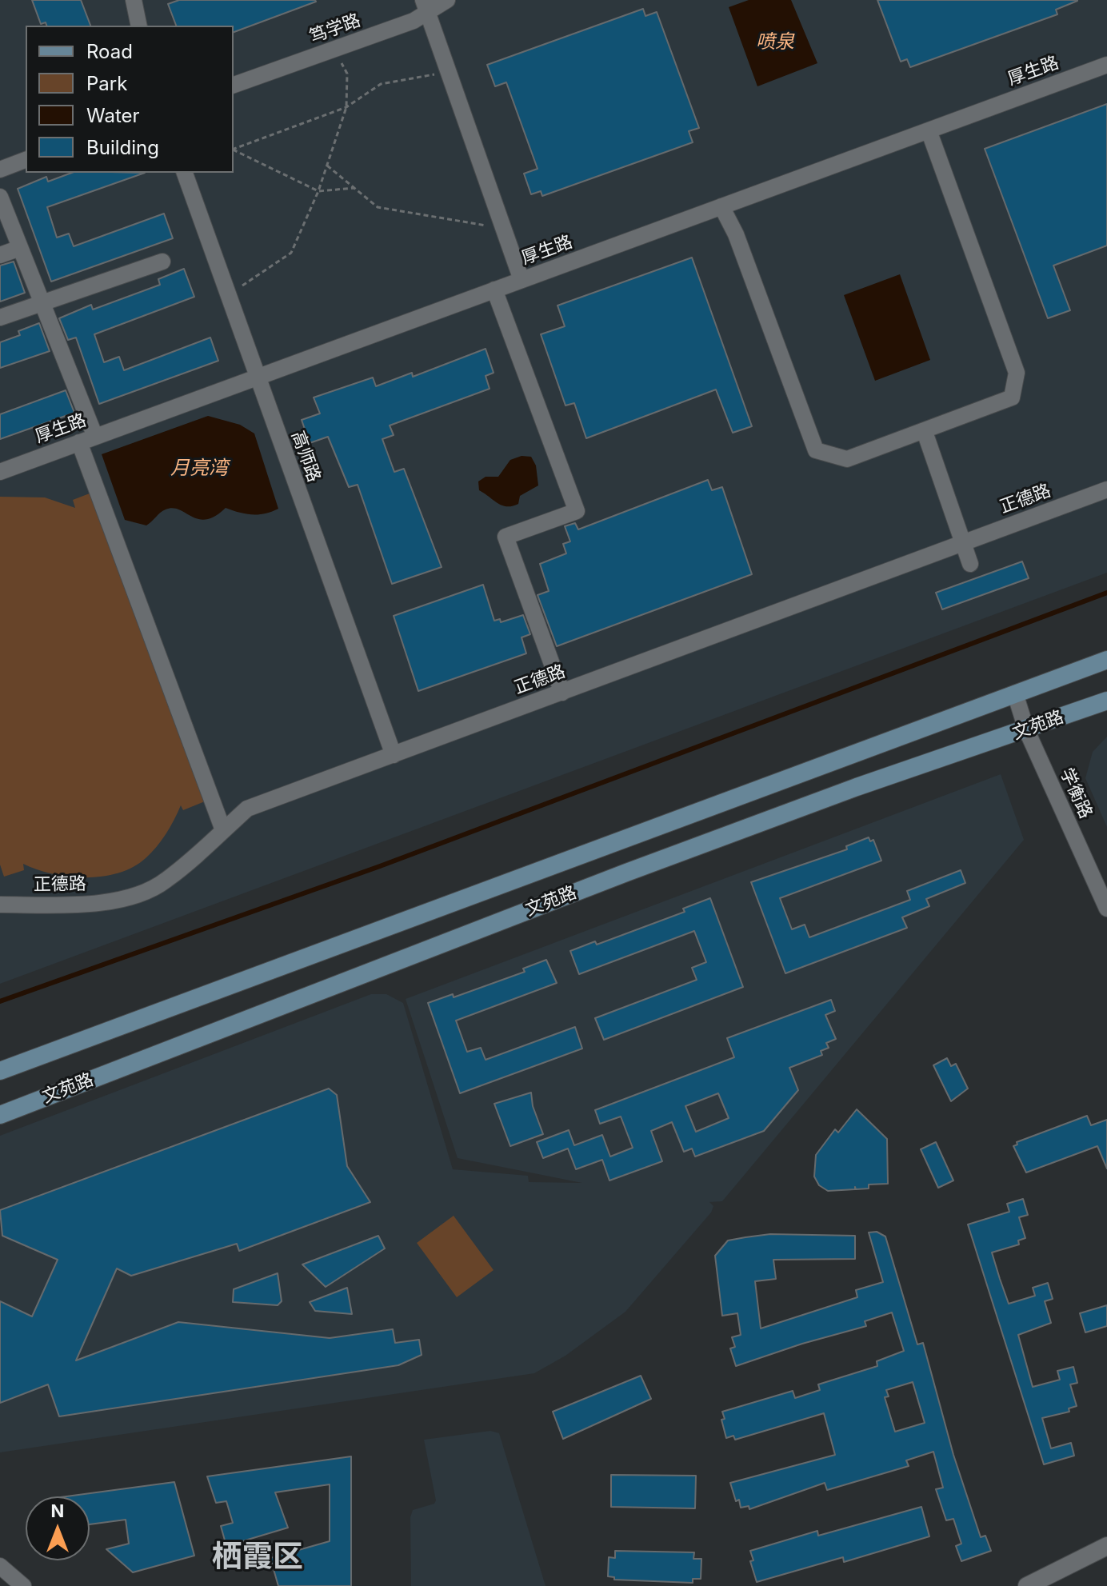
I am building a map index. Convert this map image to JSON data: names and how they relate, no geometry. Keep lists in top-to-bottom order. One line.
{"streets":{"main road":["文苑路"],"street":["笃学路","厚生路","高师路","正德路","学衡路"]},"crossings":[["厚生路","高师路"],["高师路","正德路"],["文苑路","学衡路"]],"districts":["栖霞区"],"water":["喷泉","月亮湾"],"legend":["Road","Park","Water","Building"],"north":"top"}
